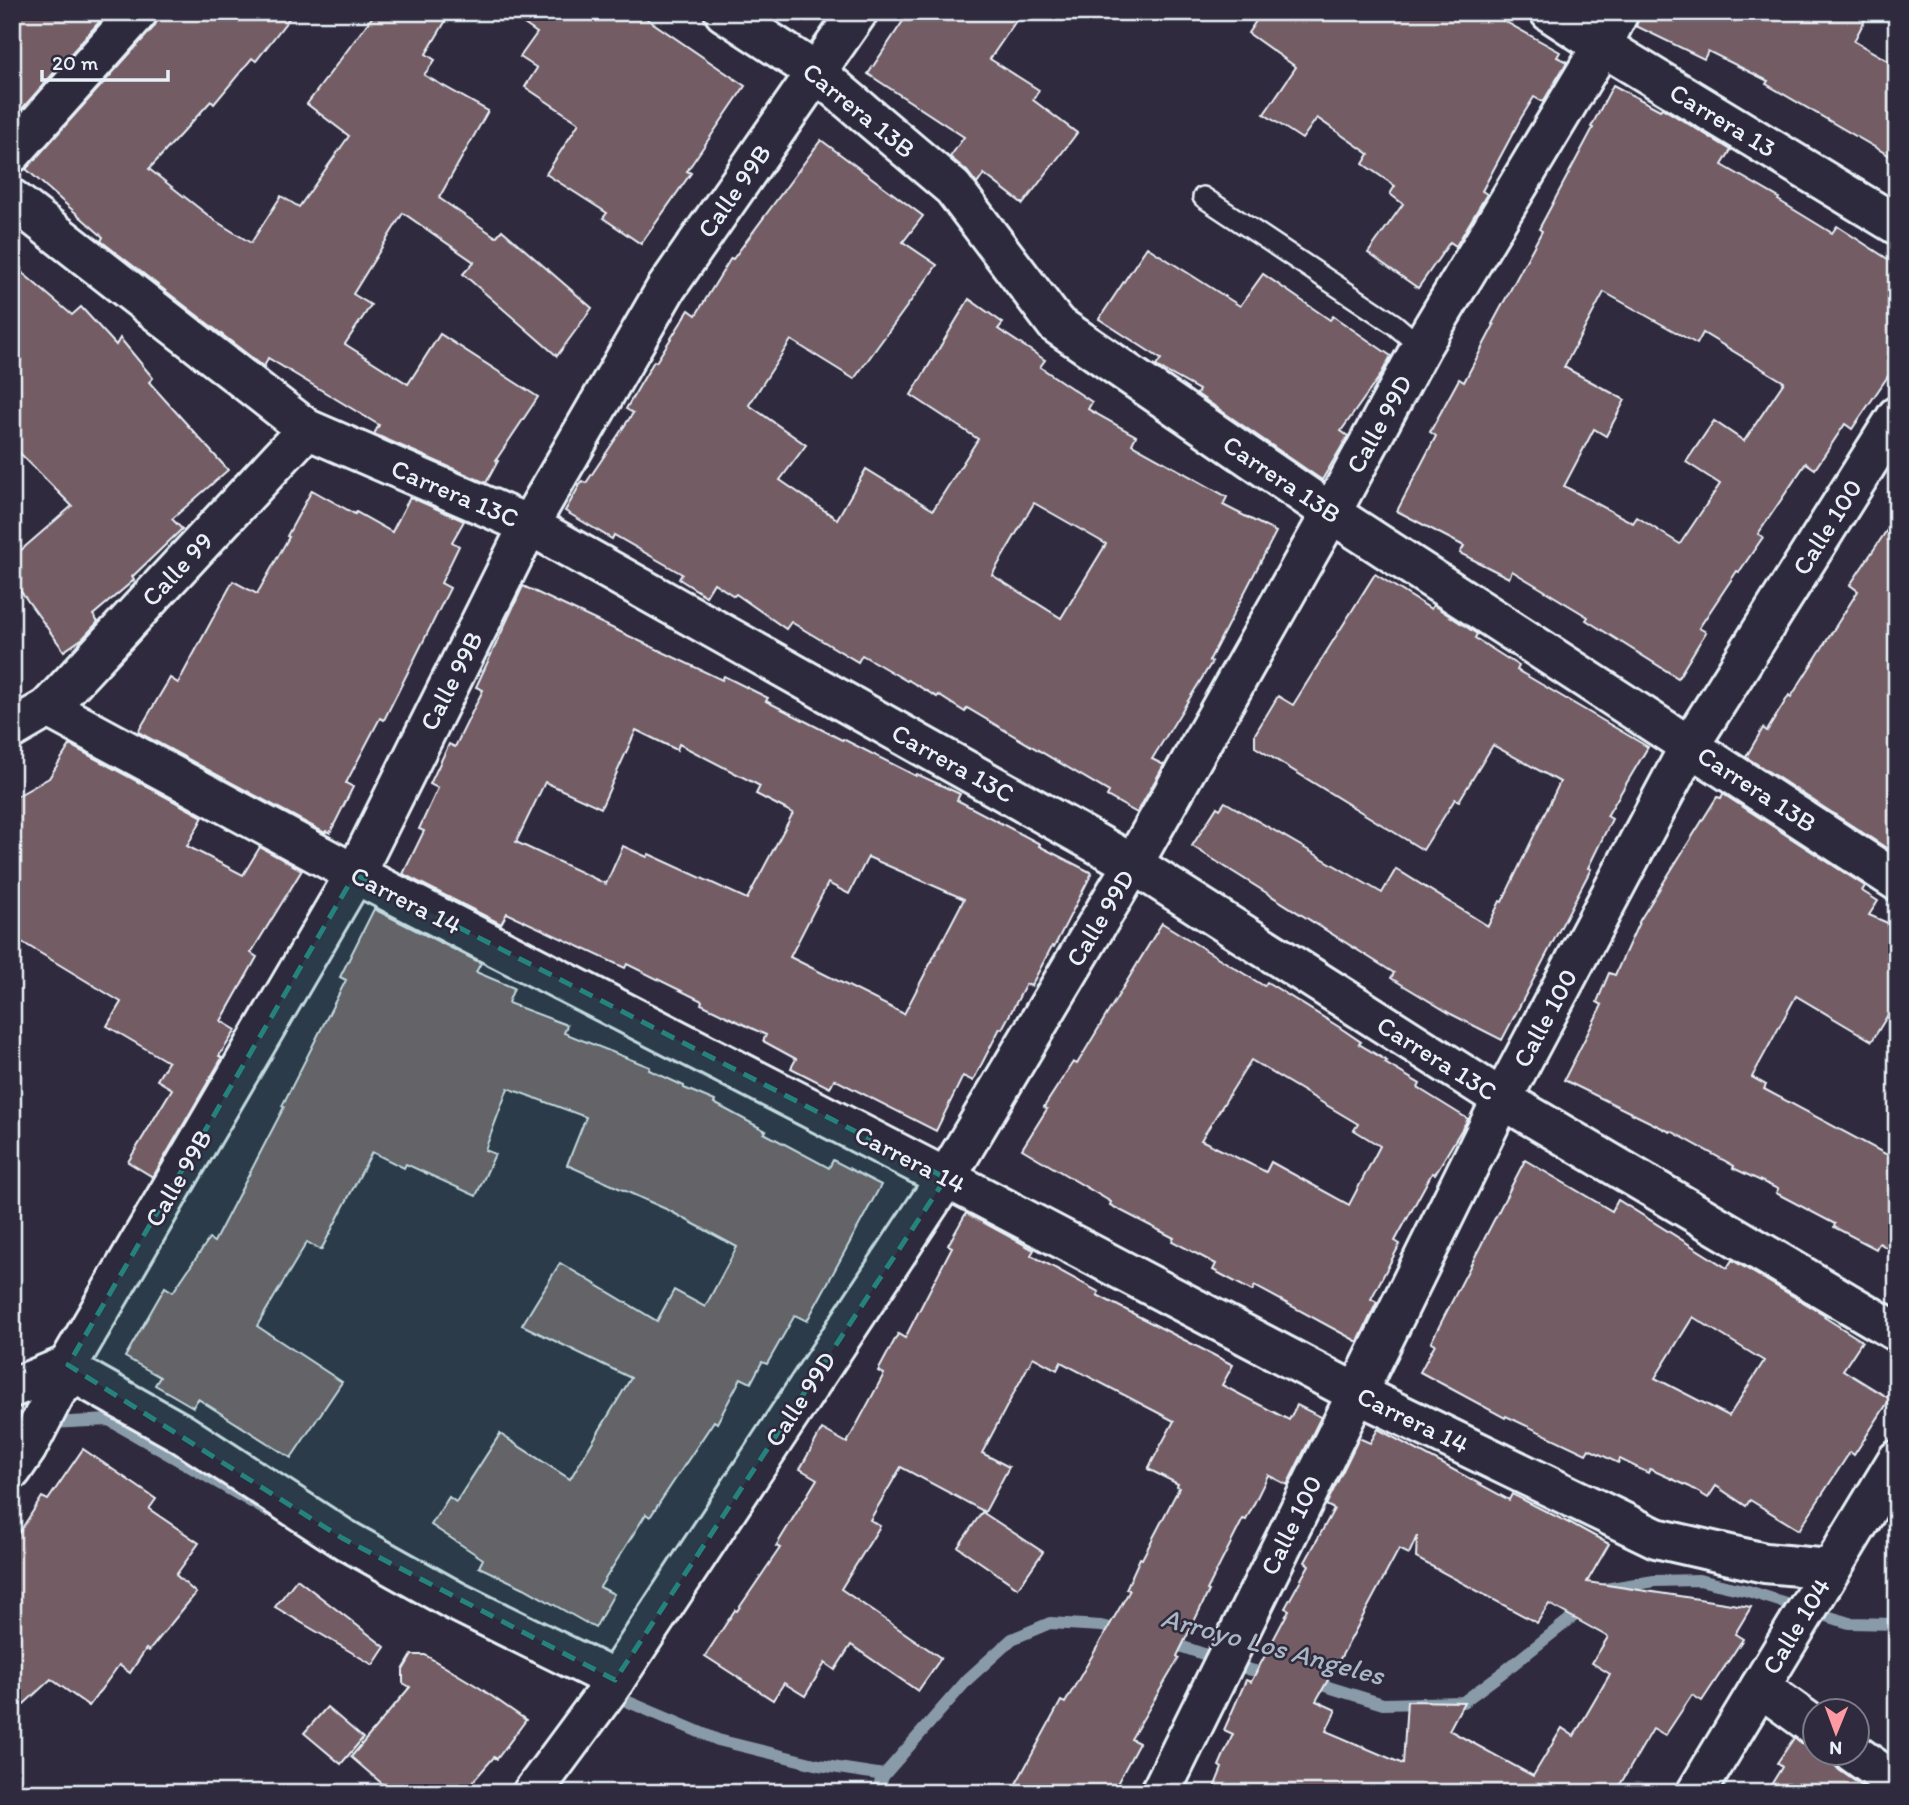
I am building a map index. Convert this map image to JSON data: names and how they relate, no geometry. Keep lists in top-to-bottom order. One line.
{"streets":{"street":["Carrera 13B","Carrera 13","Calle 99B","Calle 99D","Carrera 13C","Calle 100","Calle 99","Carrera 14","Calle 104"]},"crossings":[["Carrera 13B","Calle 99B"],["Carrera 13B","Calle 99D"],["Carrera 13B","Calle 100"],["Carrera 13","Calle 99D"],["Calle 99B","Carrera 13C"],["Calle 99B","Carrera 14"],["Calle 99D","Carrera 13C"],["Calle 99D","Carrera 14"],["Carrera 13C","Calle 100"],["Carrera 13C","Calle 99"],["Calle 100","Carrera 14"],["Calle 99","Carrera 14"],["Carrera 14","Calle 104"]],"water":["Arroyo Los Angeles"],"scale_bar":"20 m","north":"bottom"}
